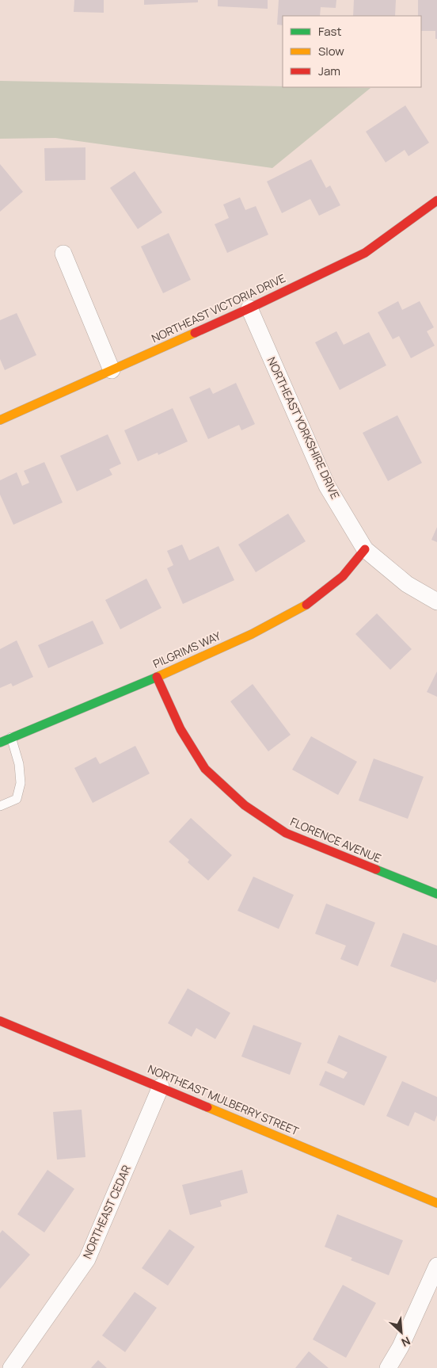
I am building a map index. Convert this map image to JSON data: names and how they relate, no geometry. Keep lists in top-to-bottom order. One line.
{"streets":{"street":["NORTHEAST VICTORIA DRIVE","NORTHEAST YORKSHIRE DRIVE","PILGRIMS WAY","FLORENCE AVENUE","NORTHEAST MULBERRY STREET","NORTHEAST CEDAR"]},"crossings":[["NORTHEAST VICTORIA DRIVE","NORTHEAST YORKSHIRE DRIVE"],["NORTHEAST YORKSHIRE DRIVE","PILGRIMS WAY"],["PILGRIMS WAY","FLORENCE AVENUE"],["NORTHEAST MULBERRY STREET","NORTHEAST CEDAR"]],"legend":["Fast","Slow","Jam"],"north":"bottom right"}
